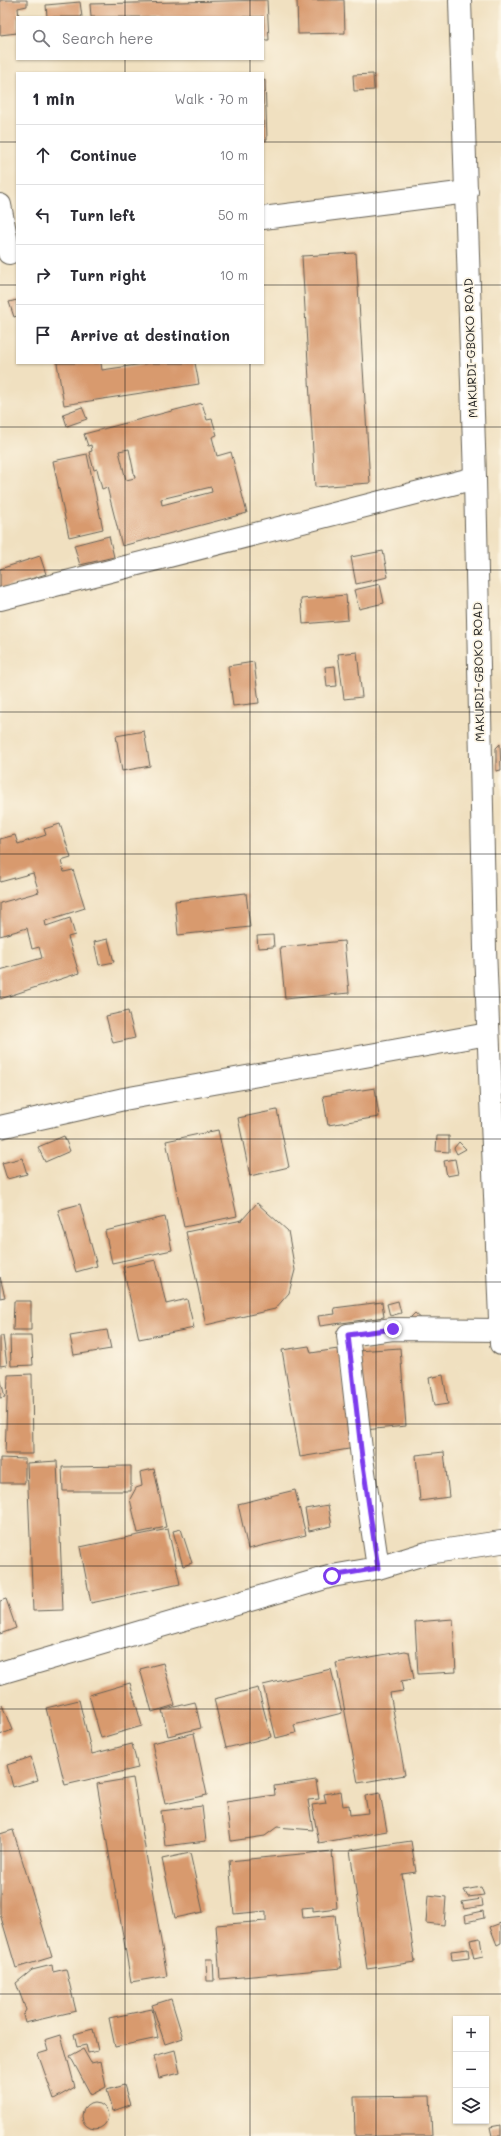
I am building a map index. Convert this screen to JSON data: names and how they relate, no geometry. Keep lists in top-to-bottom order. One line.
{"streets":{"street":["MAKURDI-GBOKO ROAD"]},"page":{"search":"Search here","heading":["1 min","Walk · 70 m"],"list":[["Continue","10 m"],["Turn left","50 m"],["Turn right","10 m"],"Arrive at destination"],"map_buttons":["+","−"]}}
